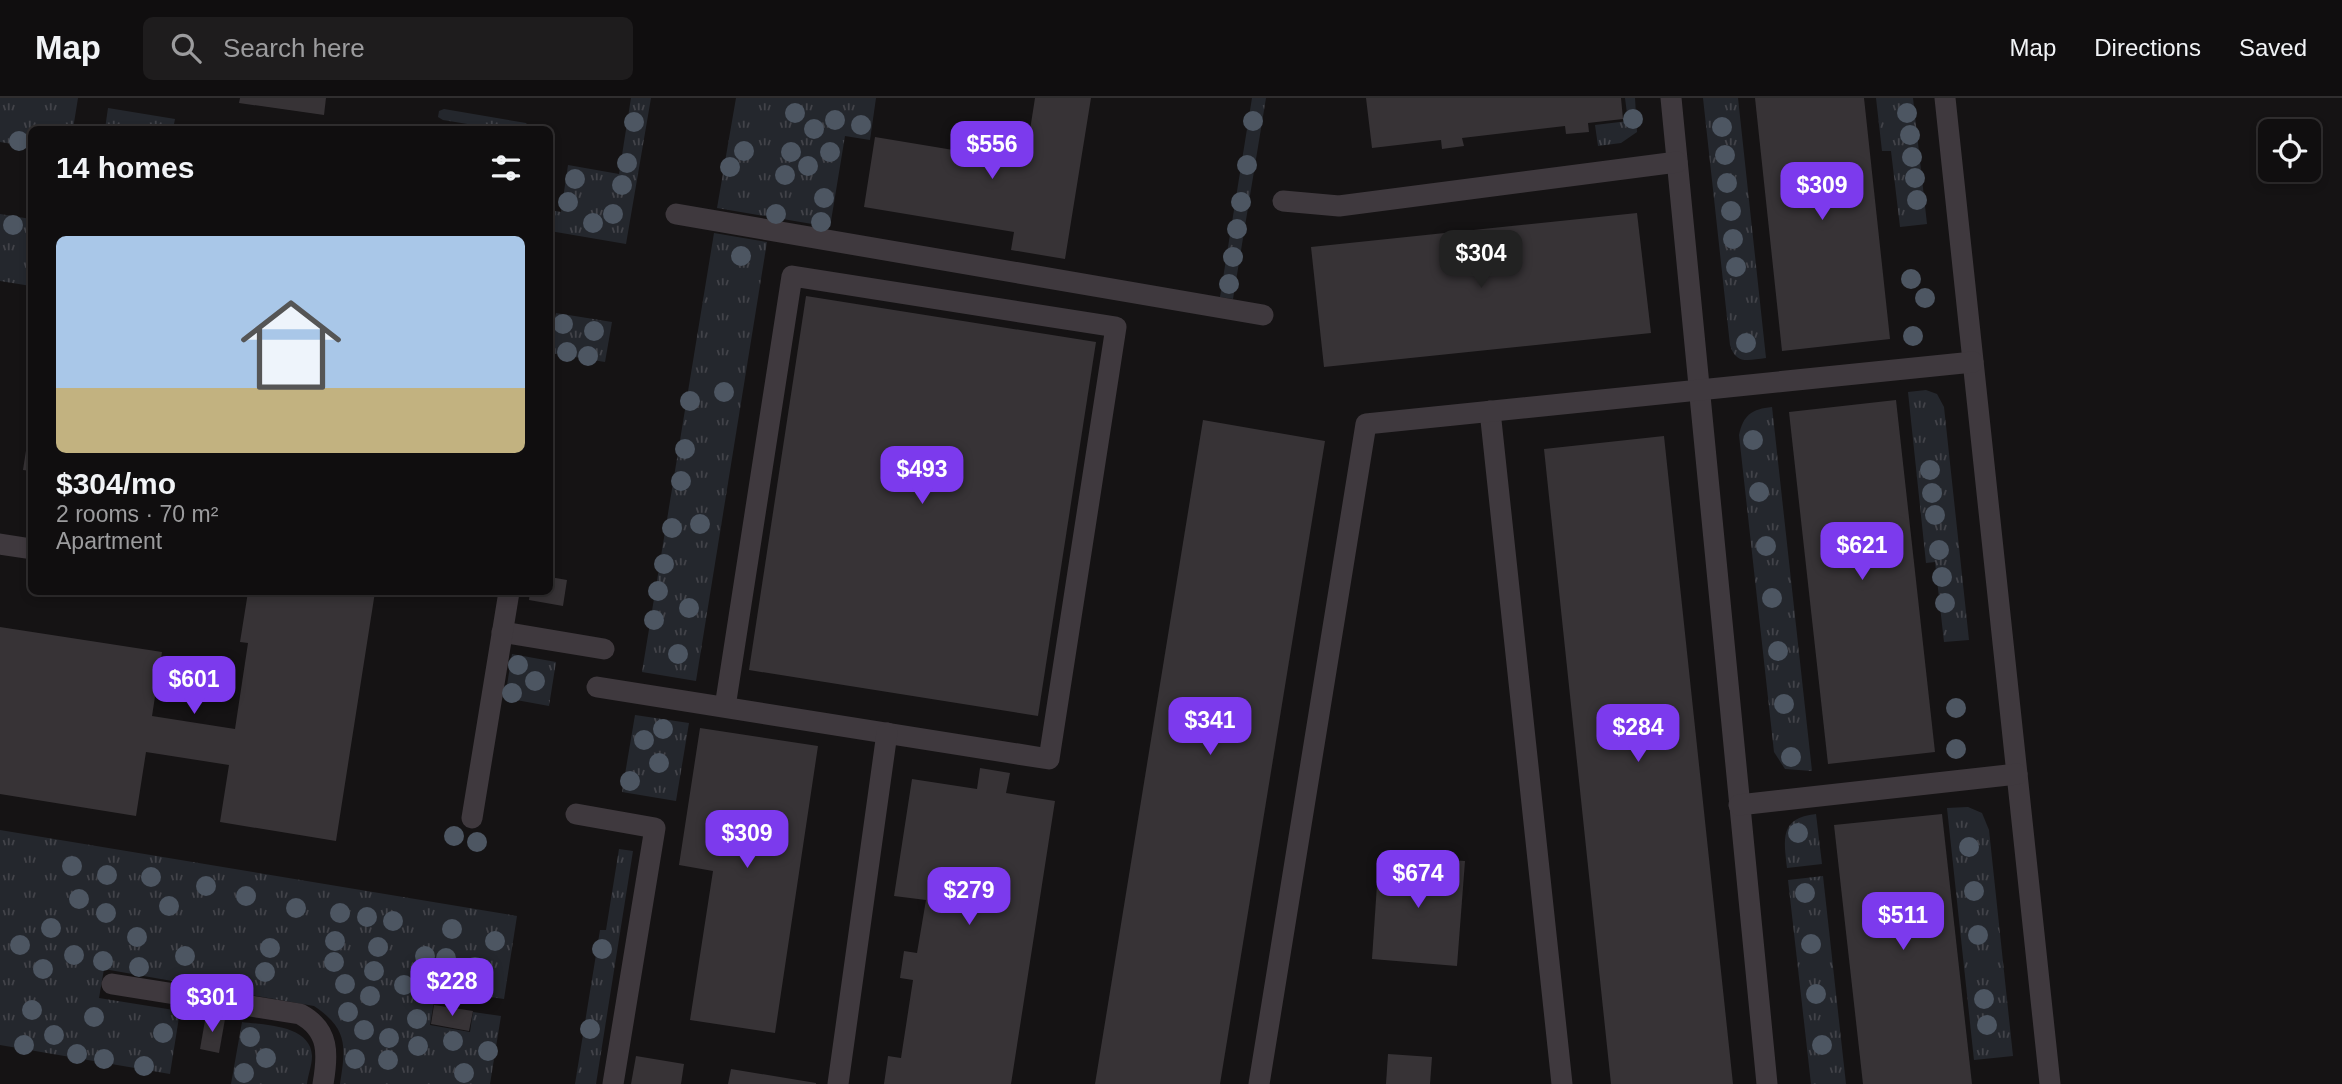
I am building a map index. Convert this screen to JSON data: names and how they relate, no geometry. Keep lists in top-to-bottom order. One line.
{"page":{"header":"Map","search":"Search here","nav":["Map","Directions","Saved"],"price":["$556","$309","$304","$493","$621","$601","$341","$284","$309","$674","$279","$511","$228","$301"],"heading":"14 homes","list":[{"name":"$304/mo","note":"2 rooms · 70 m² · Apartment"}]}}
